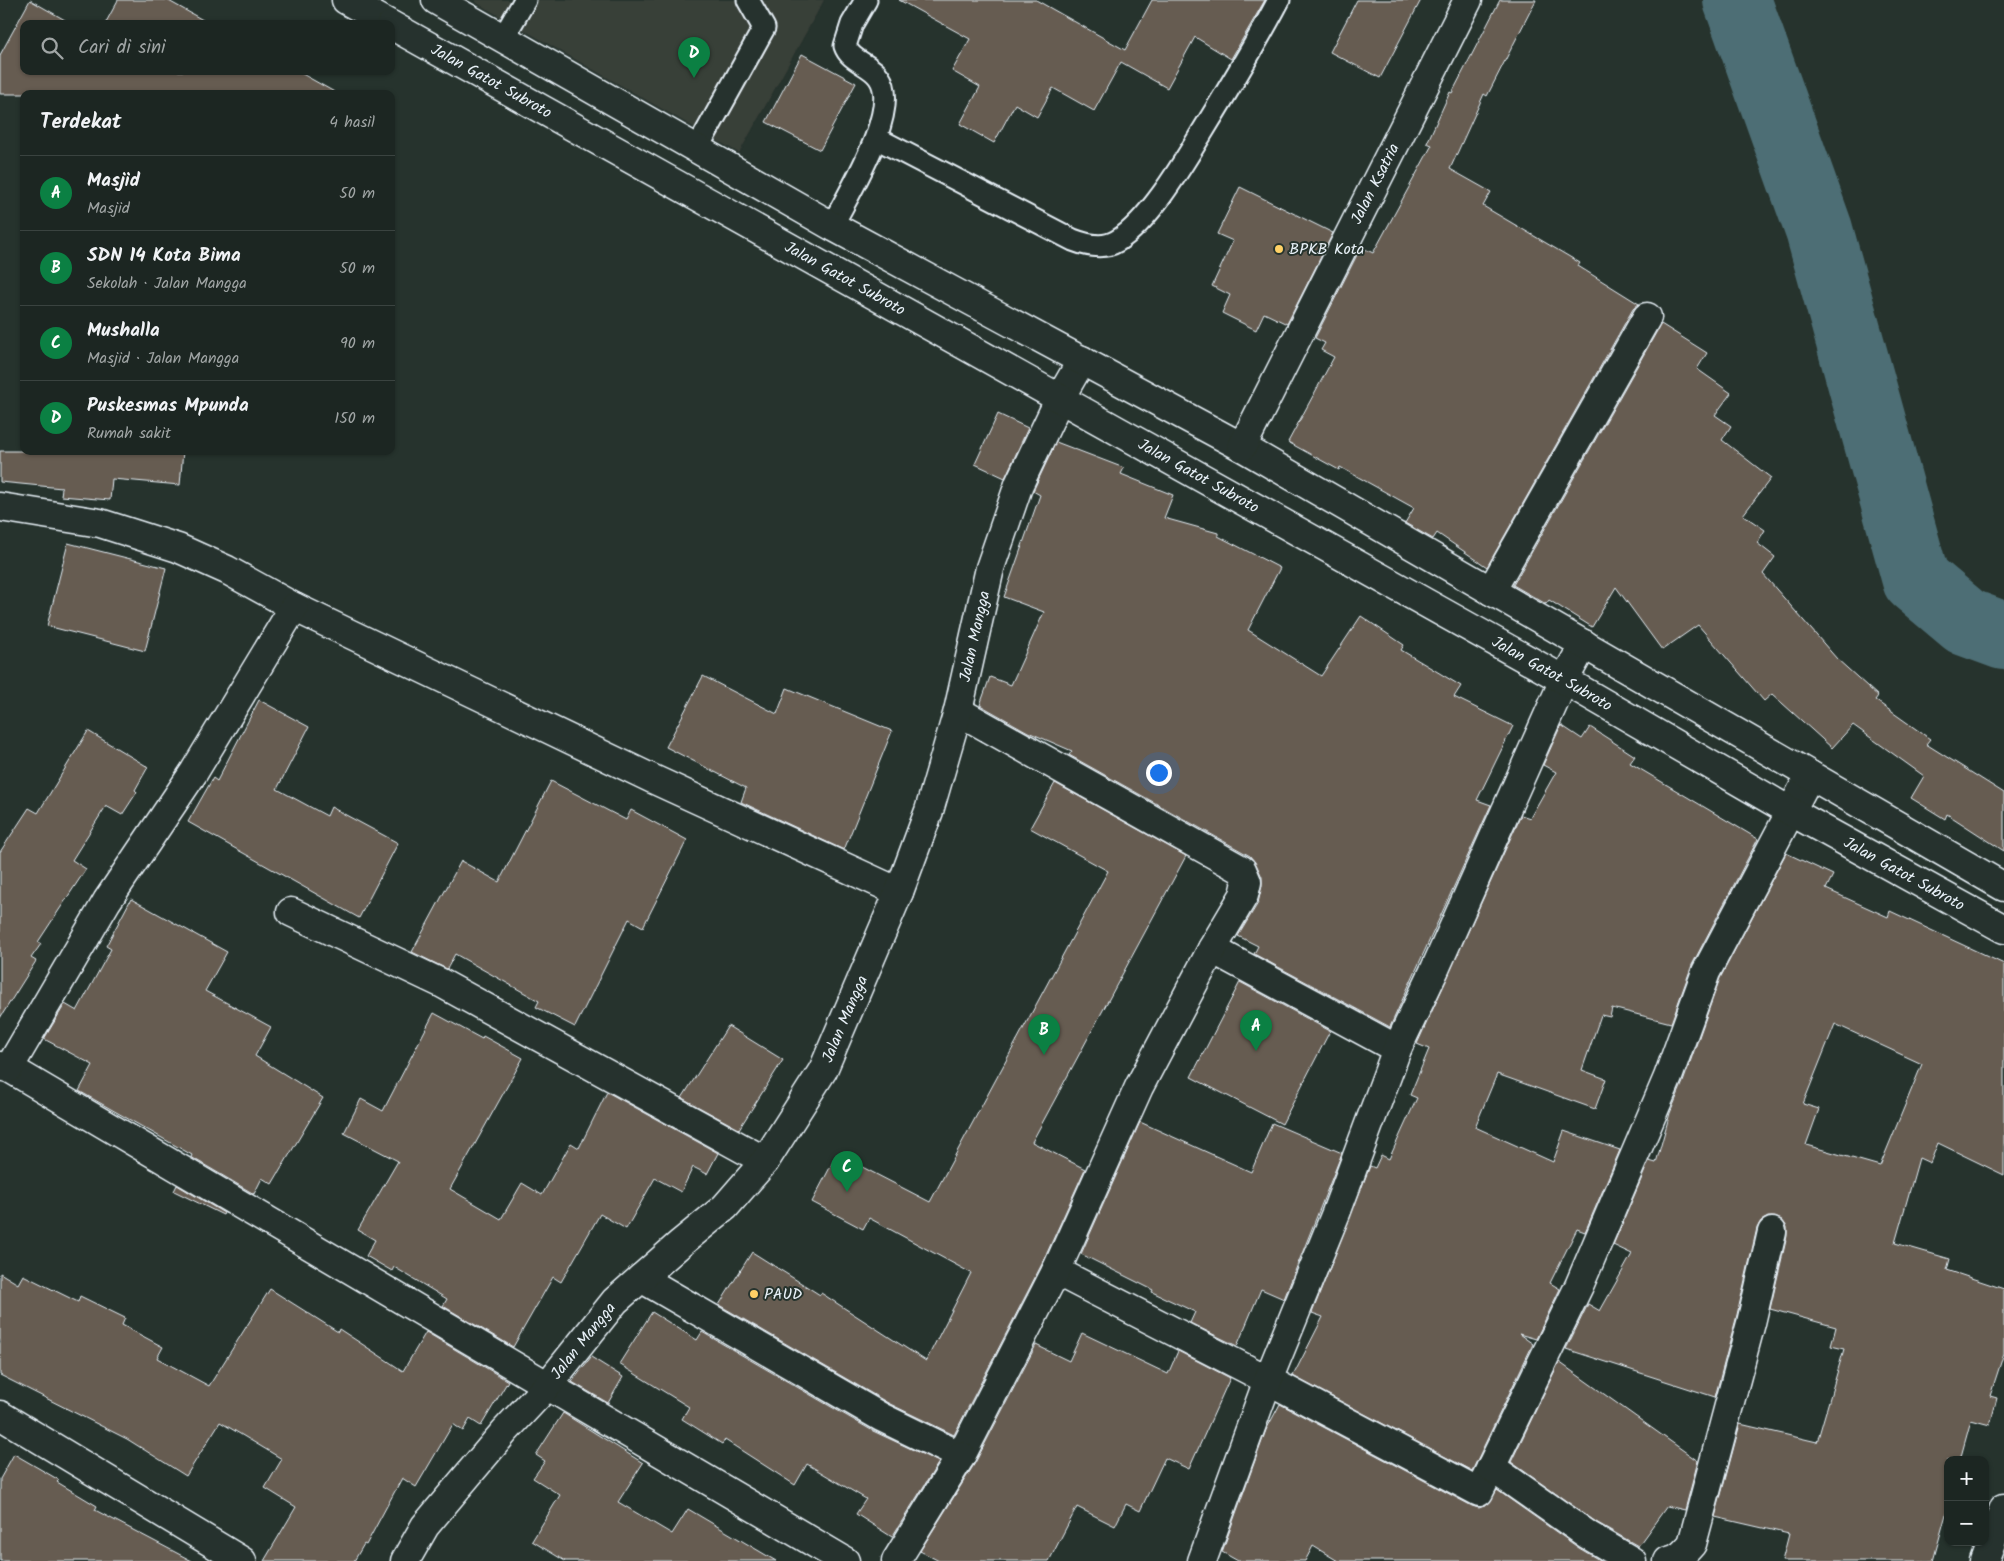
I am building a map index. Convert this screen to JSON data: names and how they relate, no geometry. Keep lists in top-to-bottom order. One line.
{"streets":{"street":["Jalan Gatot Subroto","Jalan Ksatria","Jalan Mangga"]},"crossings":[["Jalan Gatot Subroto","Jalan Mangga"]],"places":["BPKB Kota","PAUD"],"page":{"search":"Cari di sini","pins":["D","A","B","C"],"heading":["Terdekat","4 hasil"],"list":[{"mark":"A","name":"Masjid","note":"Masjid","value":"50 m"},{"mark":"B","name":"SDN 14 Kota Bima","note":"Sekolah · Jalan Mangga","value":"50 m"},{"mark":"C","name":"Mushalla","note":"Masjid · Jalan Mangga","value":"90 m"},{"mark":"D","name":"Puskesmas Mpunda","note":"Rumah sakit","value":"150 m"}],"map_buttons":["+","−"]}}
